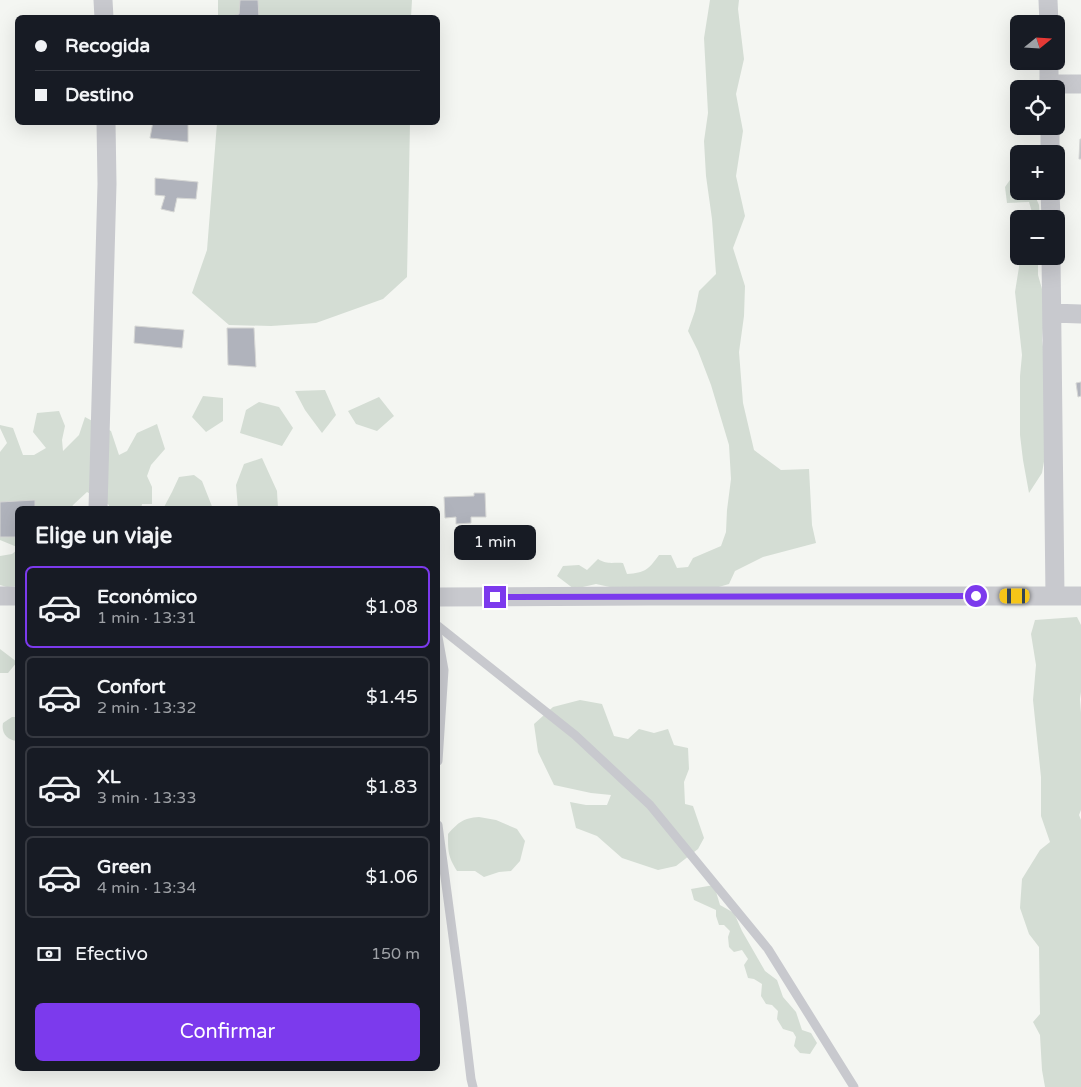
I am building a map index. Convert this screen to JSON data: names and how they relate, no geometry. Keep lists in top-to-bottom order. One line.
{"north":"right","page":{"map_buttons":["+","−"],"banner":["Recogida","Destino"],"heading":"Elige un viaje","bubble":"1 min","list":[{"name":"Económico","note":"1 min · 13:31","value":"$1.08"},{"name":"Confort","note":"2 min · 13:32","value":"$1.45"},{"name":"XL","note":"3 min · 13:33","value":"$1.83"},{"name":"Green","note":"4 min · 13:34","value":"$1.06"}],"pay":["Efectivo","150 m"],"buttons":"Confirmar"}}
